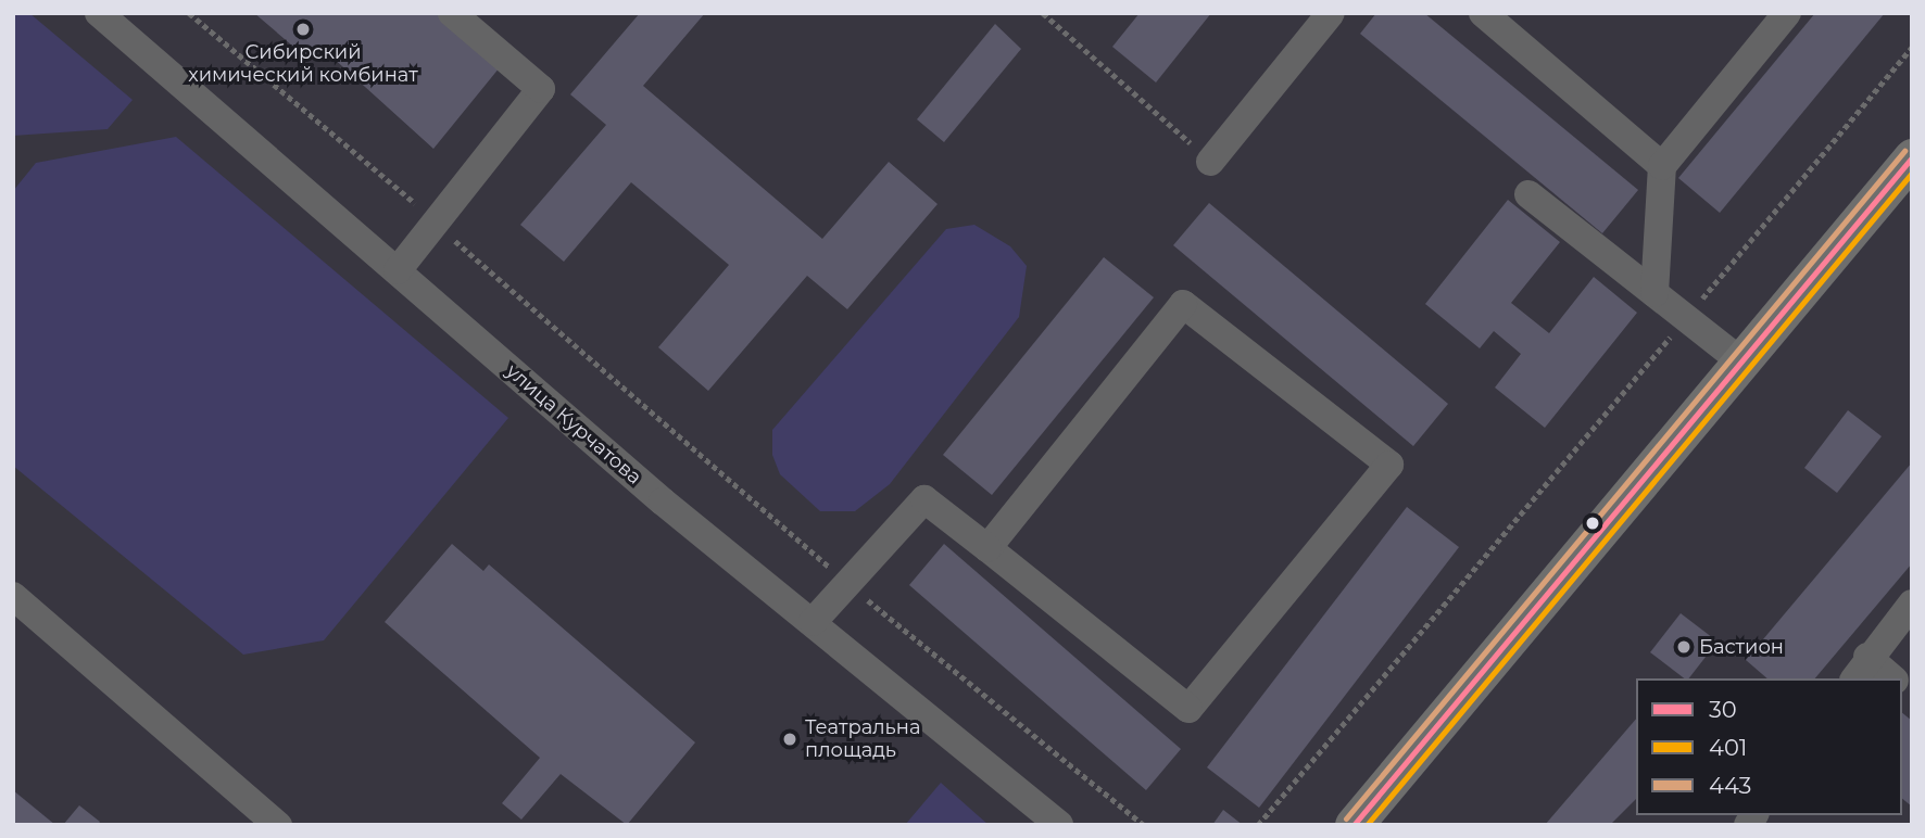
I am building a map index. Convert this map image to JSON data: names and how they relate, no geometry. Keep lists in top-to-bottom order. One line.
{"streets":{"street":["улица Курчатова"]},"places":["Сибирский химический комбинат","Бастион","Театральна площадь"],"lines":["transit line 443","transit line 30","transit line 401"],"legend":["30","401","443"]}
